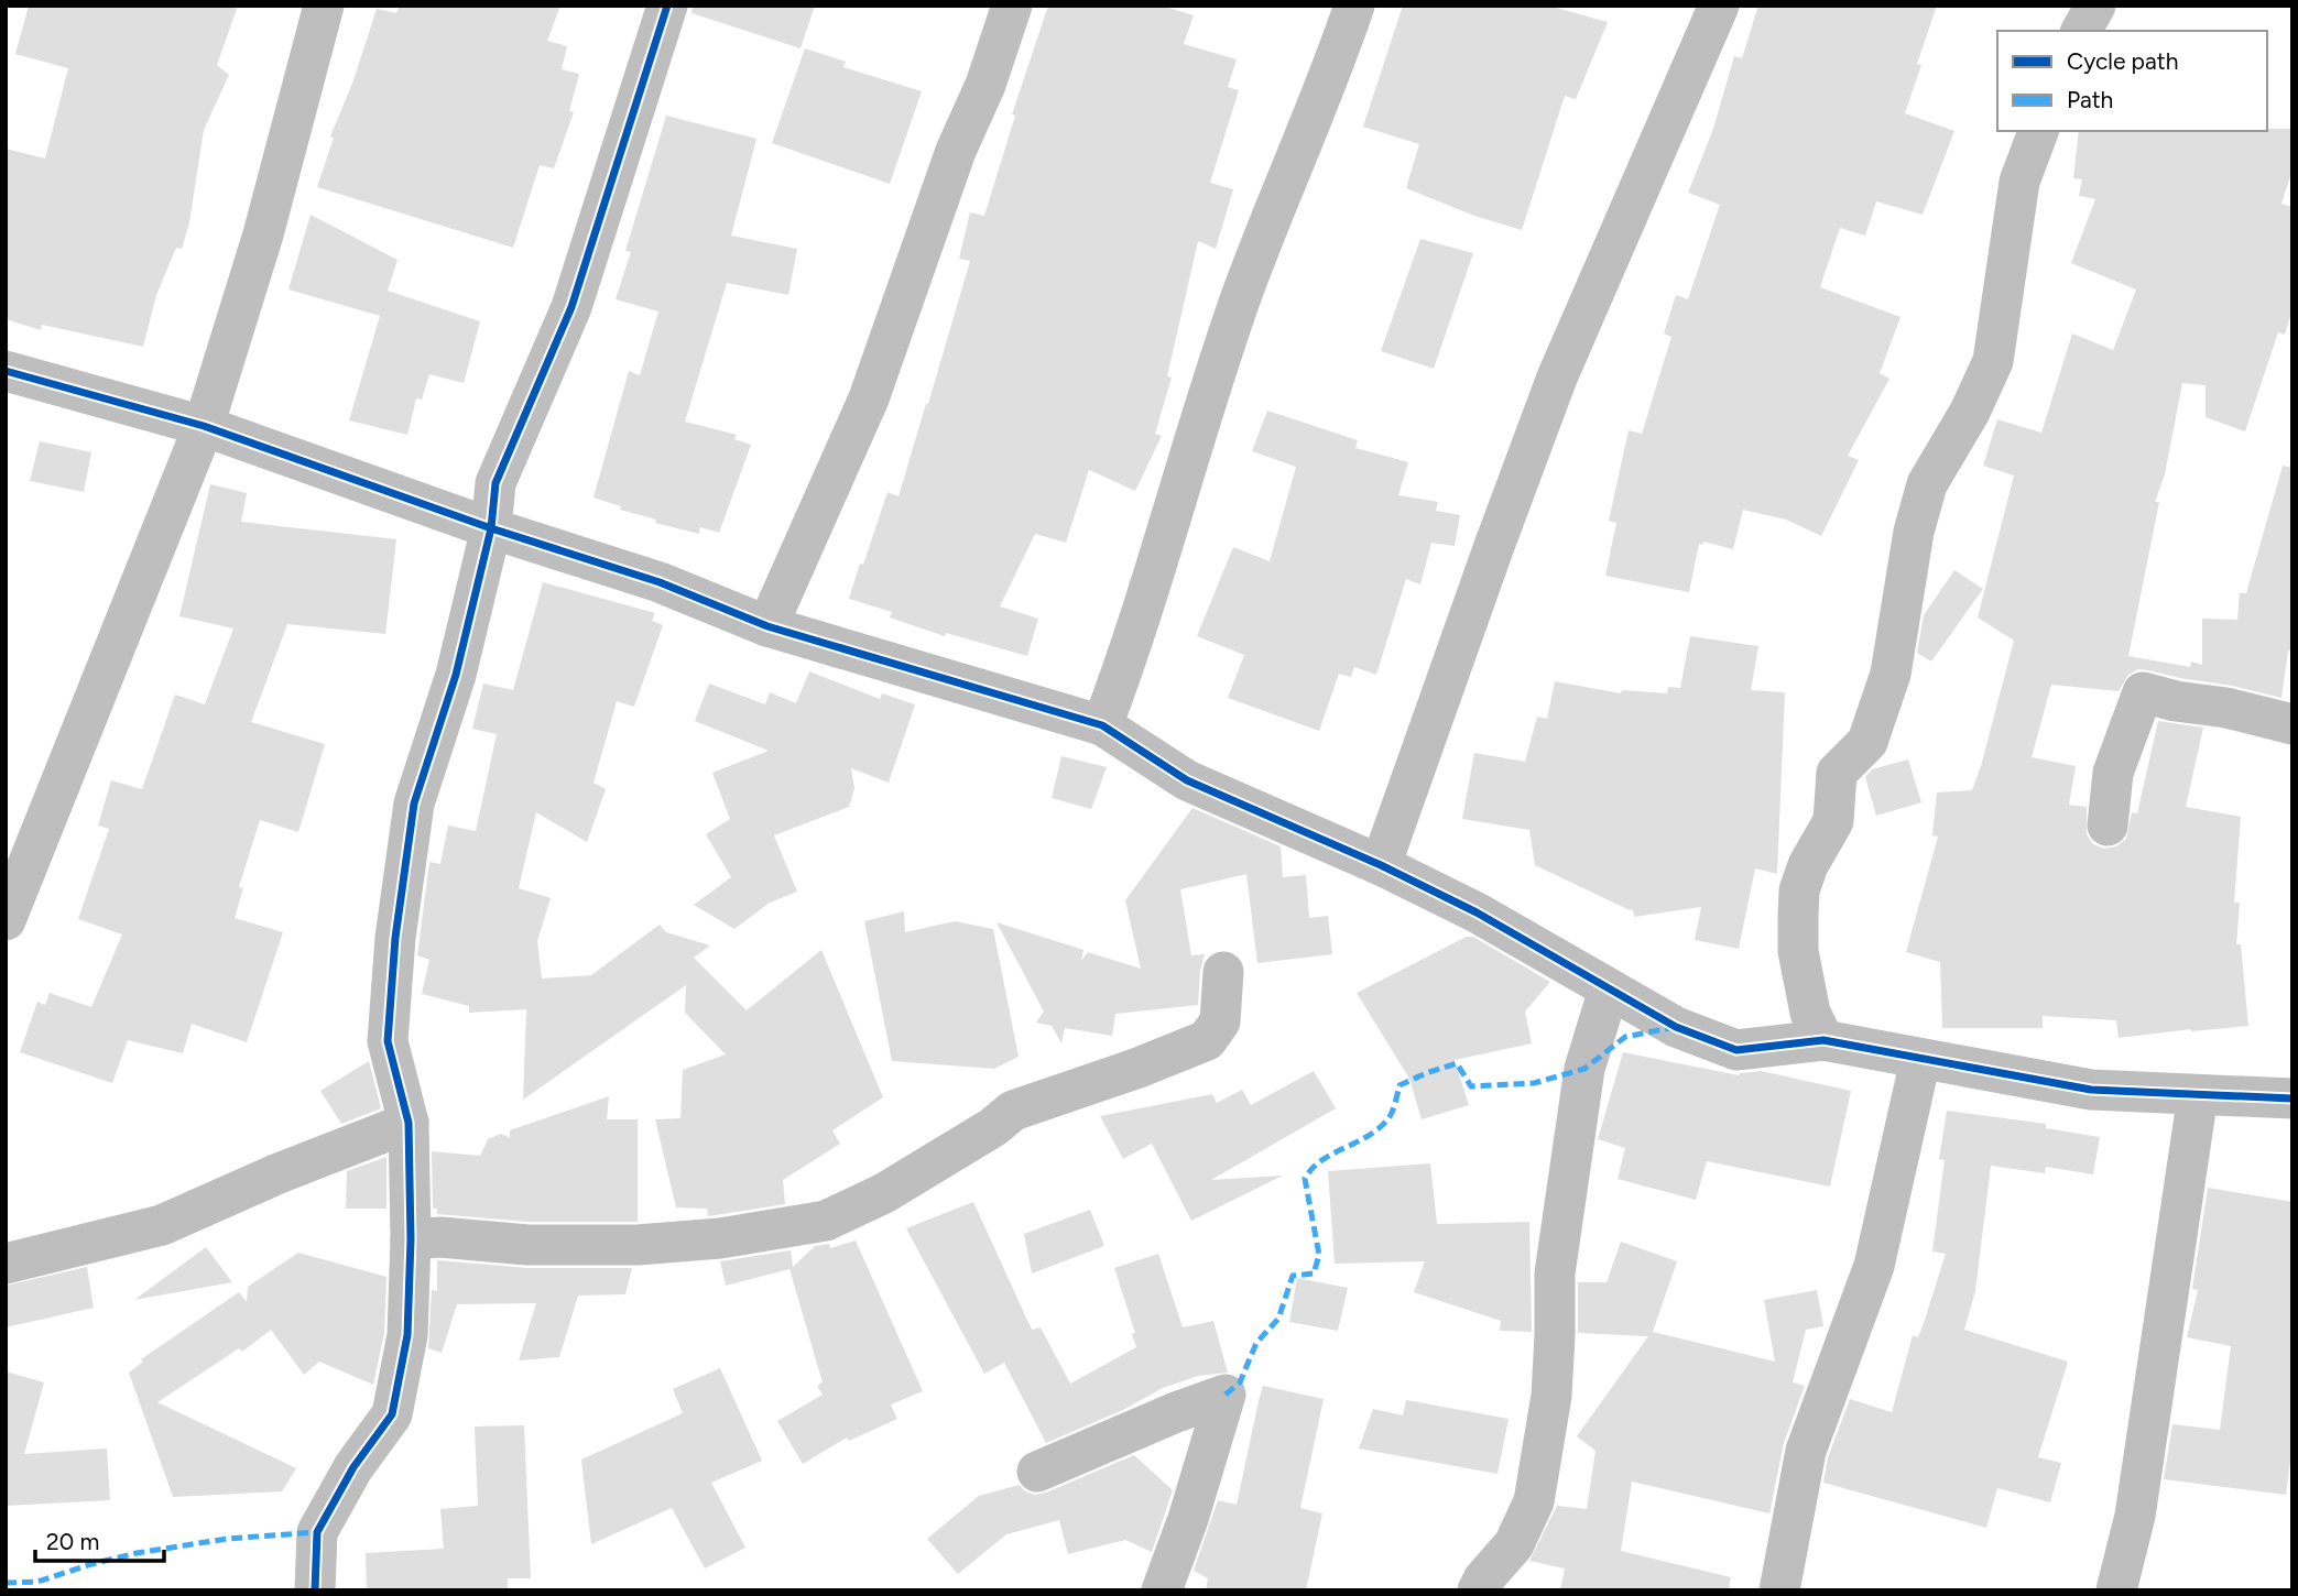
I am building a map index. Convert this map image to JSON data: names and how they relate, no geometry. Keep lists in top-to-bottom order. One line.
{"legend":["Cycle path","Path"],"scale_bar":"20 m"}
